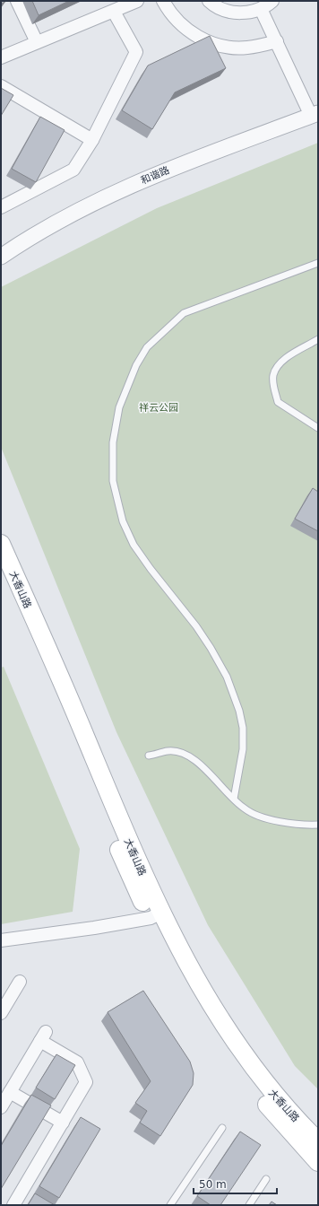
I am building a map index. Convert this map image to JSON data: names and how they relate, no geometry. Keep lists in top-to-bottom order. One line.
{"streets":{"main road":["大香山路"],"street":["和谐路"]},"parks":["祥云公园"],"scale_bar":"50 m"}
